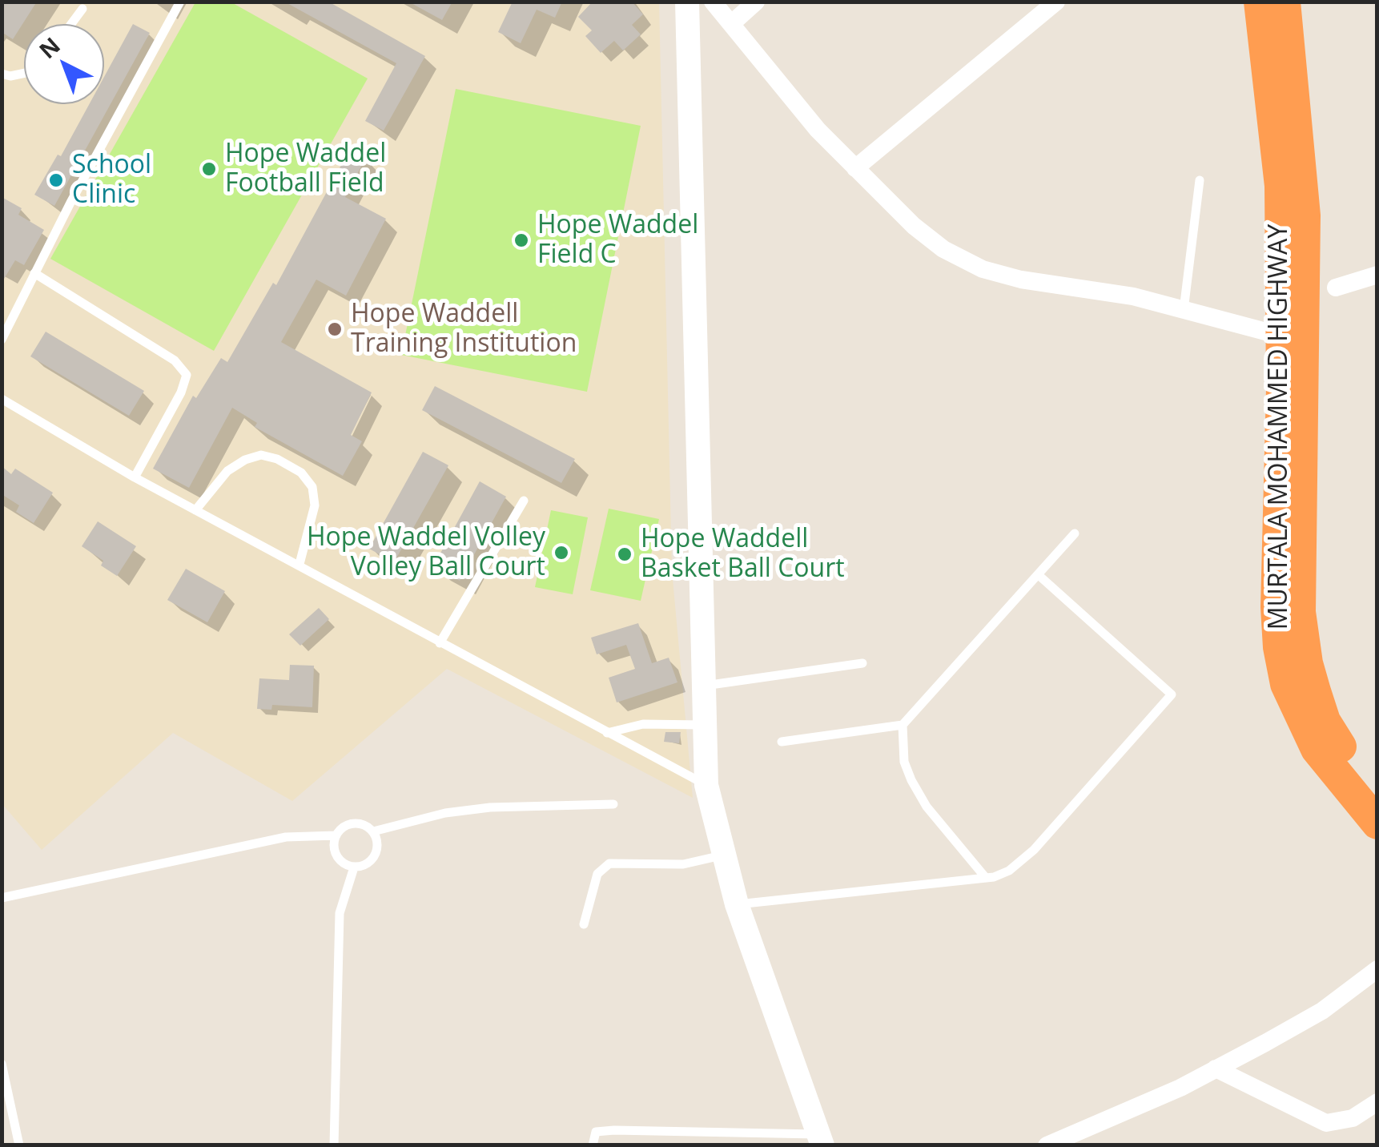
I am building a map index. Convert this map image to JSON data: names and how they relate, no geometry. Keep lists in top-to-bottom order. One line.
{"streets":{"highway":["MURTALA MOHAMMED HIGHWAY"]},"places":["Hope Waddel Football Field","School Clinic","Hope Waddel Field C","Hope Waddell Training Institution","Hope Waddel Volley Volley Ball Court","Hope Waddell Basket Ball Court"],"north":"top left"}
